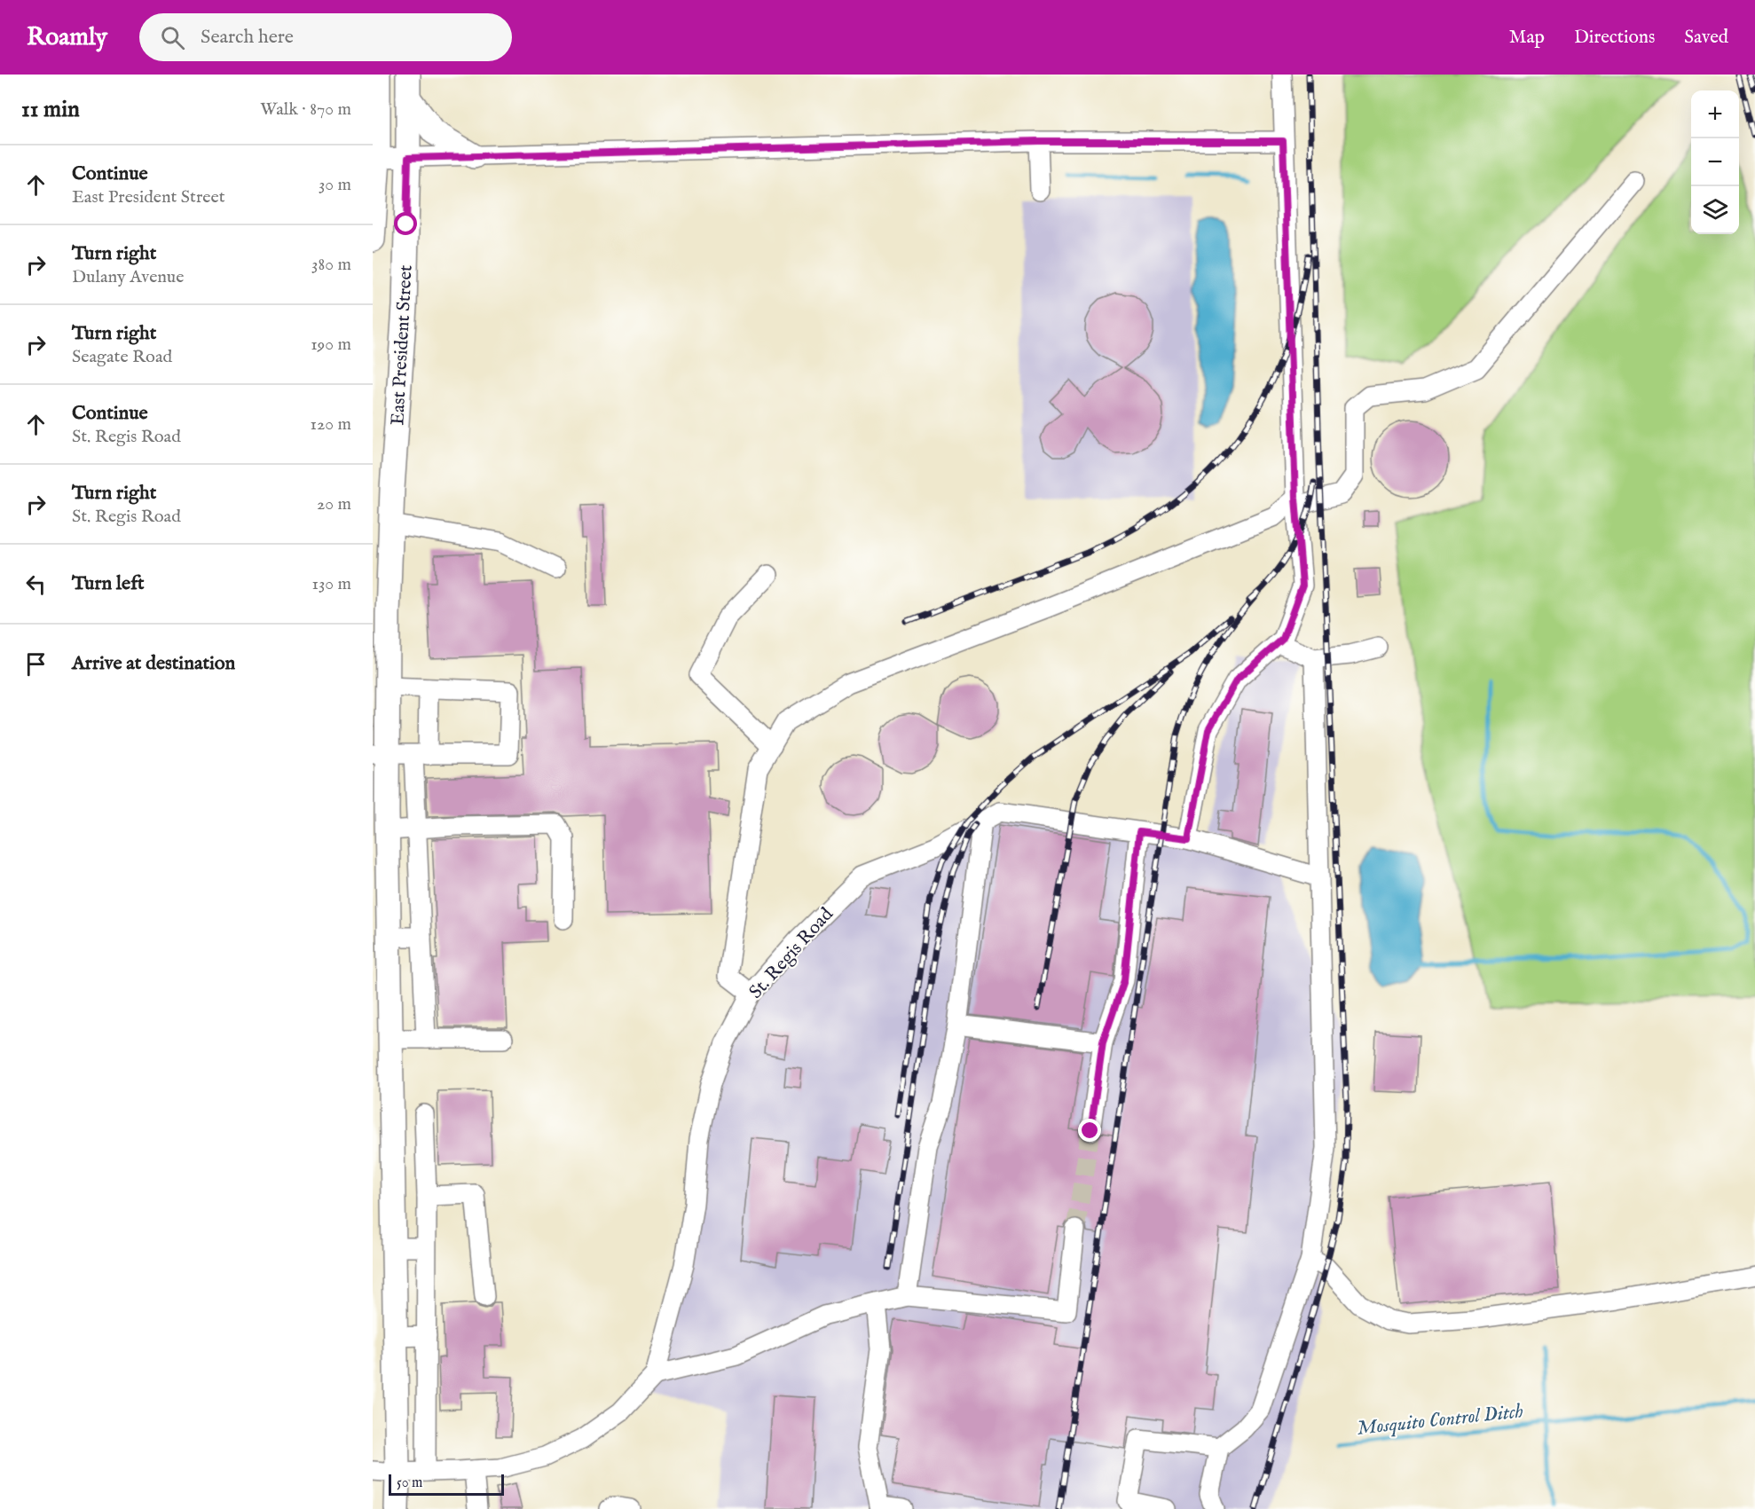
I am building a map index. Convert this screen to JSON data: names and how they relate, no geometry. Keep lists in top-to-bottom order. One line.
{"streets":{"main road":["East President Street"],"street":["St. Regis Road"]},"crossings":[["East President Street","St. Regis Road"]],"water":["Mosquito Control Ditch"],"scale_bar":"50 m","page":{"header":"Roamly","search":"Search here","nav":["Map","Directions","Saved"],"heading":["11 min","Walk · 870 m"],"map_buttons":["+","−"],"list":[["Continue","East President Street","30 m"],["Turn right","Dulany Avenue","380 m"],["Turn right","Seagate Road","190 m"],["Continue","St. Regis Road","120 m"],["Turn right","St. Regis Road","20 m"],["Turn left","130 m"],"Arrive at destination"],"scale":"50 m"}}
